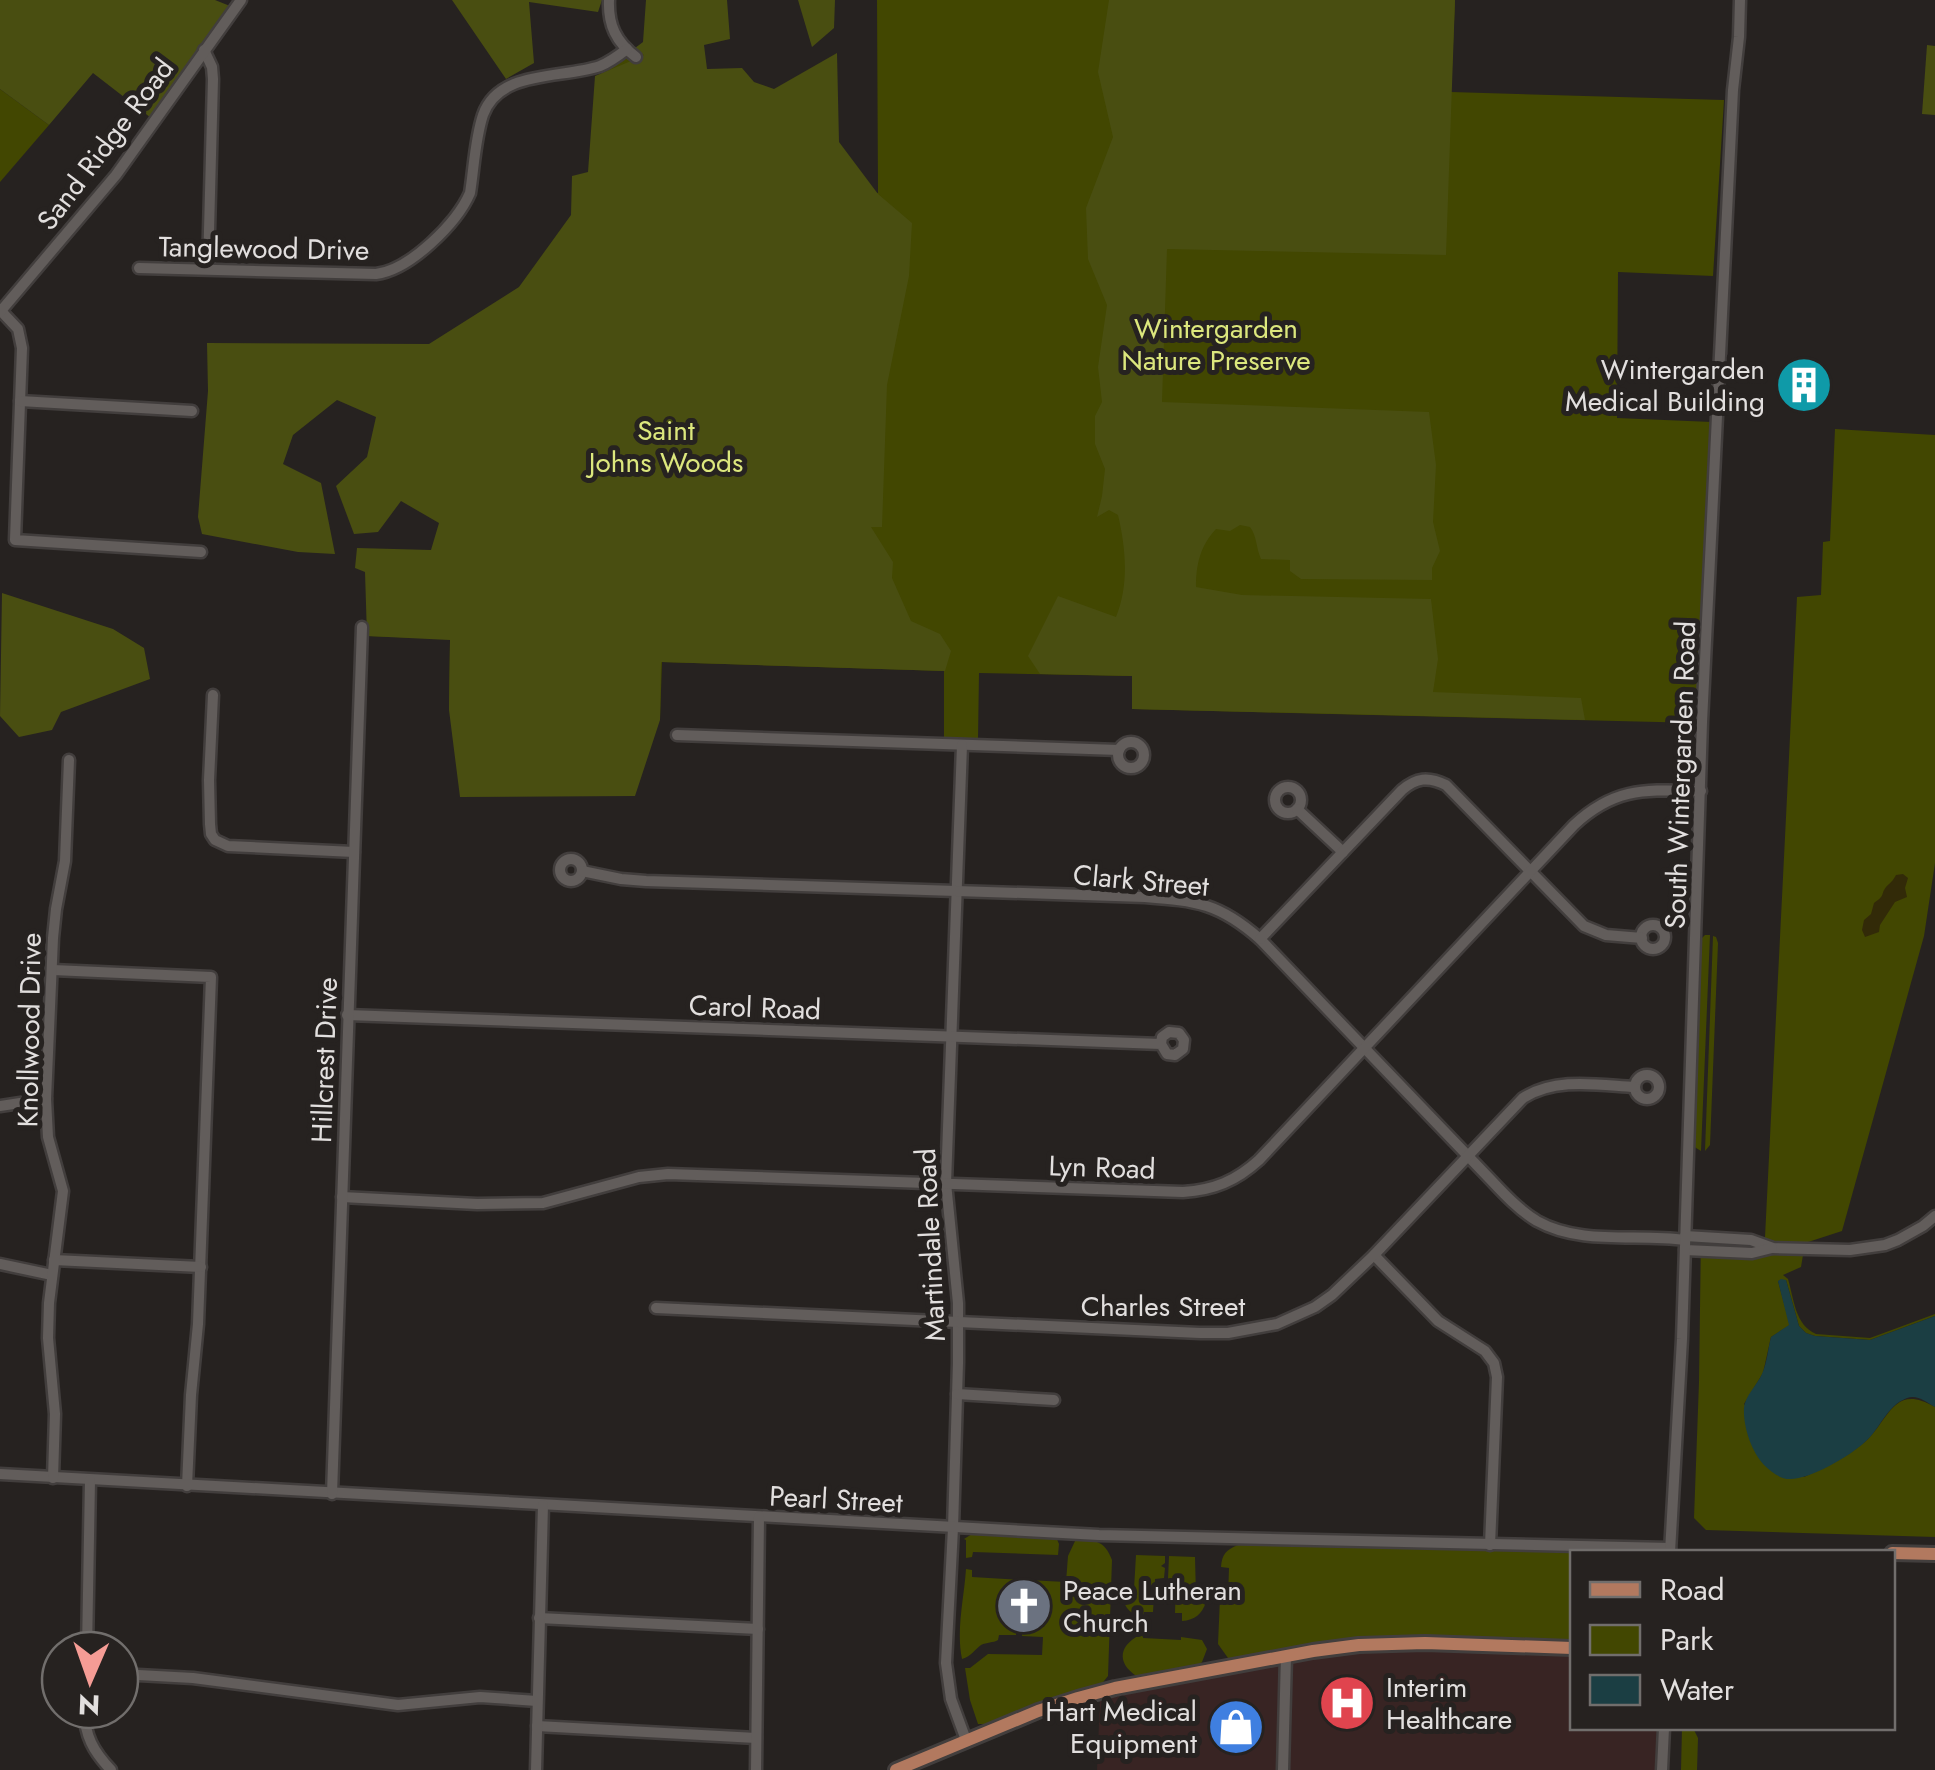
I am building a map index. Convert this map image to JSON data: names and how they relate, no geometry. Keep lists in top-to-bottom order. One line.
{"streets":{"street":["Sand Ridge Road","Tanglewood Drive","South Wintergarden Road","Clark Street","Carol Road","Knollwood Drive","Hillcrest Drive","Lyn Road","Martindale Road","Charles Street","Pearl Street"]},"crossings":[["South Wintergarden Road","Clark Street"],["South Wintergarden Road","Lyn Road"],["South Wintergarden Road","Pearl Street"],["Clark Street","Lyn Road"],["Clark Street","Martindale Road"],["Clark Street","Charles Street"],["Carol Road","Hillcrest Drive"],["Carol Road","Martindale Road"],["Knollwood Drive","Pearl Street"],["Hillcrest Drive","Lyn Road"],["Hillcrest Drive","Pearl Street"],["Lyn Road","Martindale Road"],["Martindale Road","Charles Street"],["Martindale Road","Pearl Street"]],"parks":["Wintergarden Nature Preserve","Saint Johns Woods"],"places":{"building":["Wintergarden Medical Building"],"church":["Peace Lutheran Church"],"hospital":["Interim Healthcare"],"shop":["Hart Medical Equipment"]},"legend":["Road","Park","Water"],"north":"bottom"}
